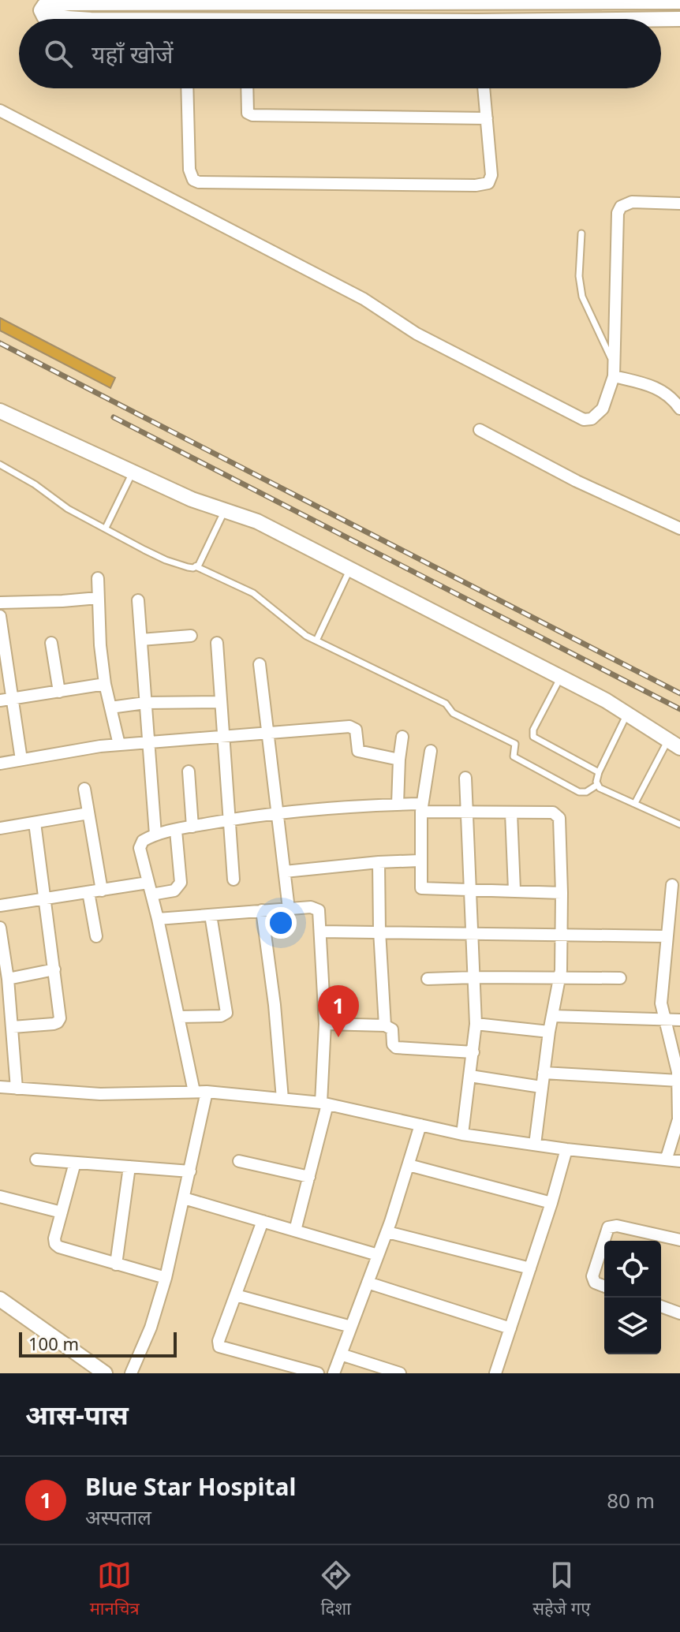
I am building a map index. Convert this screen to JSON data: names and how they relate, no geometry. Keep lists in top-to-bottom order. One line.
{"scale_bar":"100 m","page":{"search":"यहाँ खोजें","pins":"1","scale":"100 m","heading":"आस-पास","list":[{"mark":"1","name":"Blue Star Hospital","note":"अस्पताल","value":"80 m"}],"nav":["मानचित्र","दिशा","सहेजे गए"]}}
